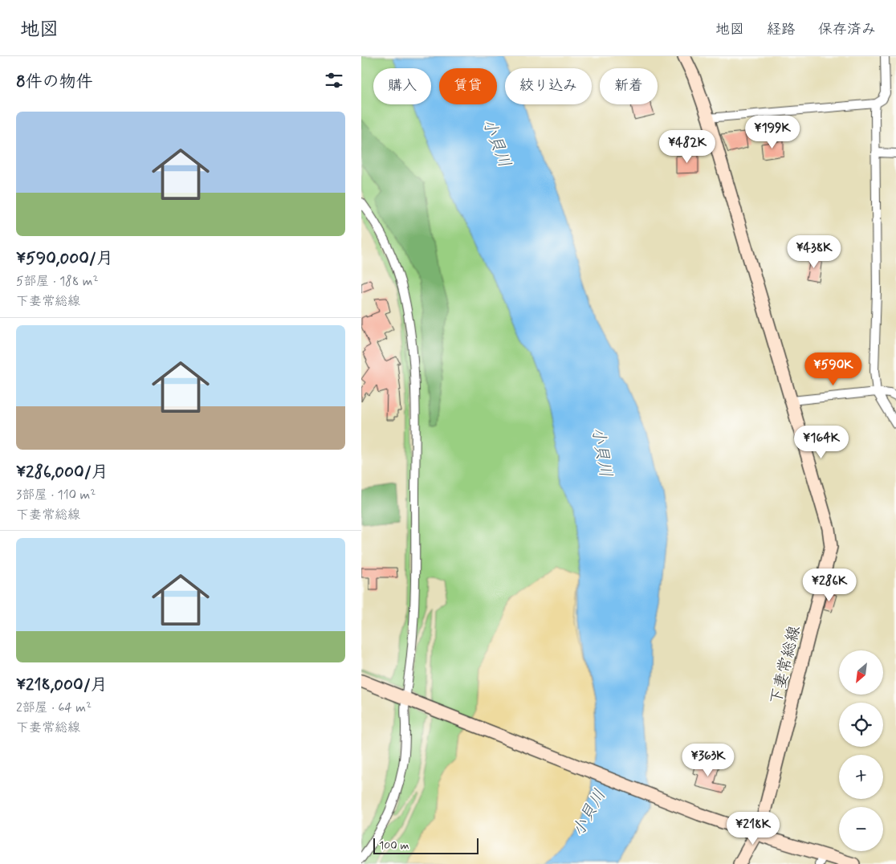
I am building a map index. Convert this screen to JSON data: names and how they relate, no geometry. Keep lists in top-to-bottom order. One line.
{"streets":{"main road":["下妻常総線"]},"water":["小貝川"],"scale_bar":"100 m","north":"bottom left","page":{"header":"地図","nav":["地図","経路","保存済み"],"heading":"8件の物件","chip":["購入","賃貸","絞り込み","新着"],"list":[{"name":"¥590,000/月","note":"5部屋 · 188 m² · 下妻常総線"},{"name":"¥286,000/月","note":"3部屋 · 110 m² · 下妻常総線"},{"name":"¥218,000/月","note":"2部屋 · 64 m² · 下妻常総線"}],"price":["¥199K","¥482K","¥438K","¥590K","¥164K","¥286K","¥363K","¥218K"],"map_buttons":["+","−"],"scale":"100 m"}}
